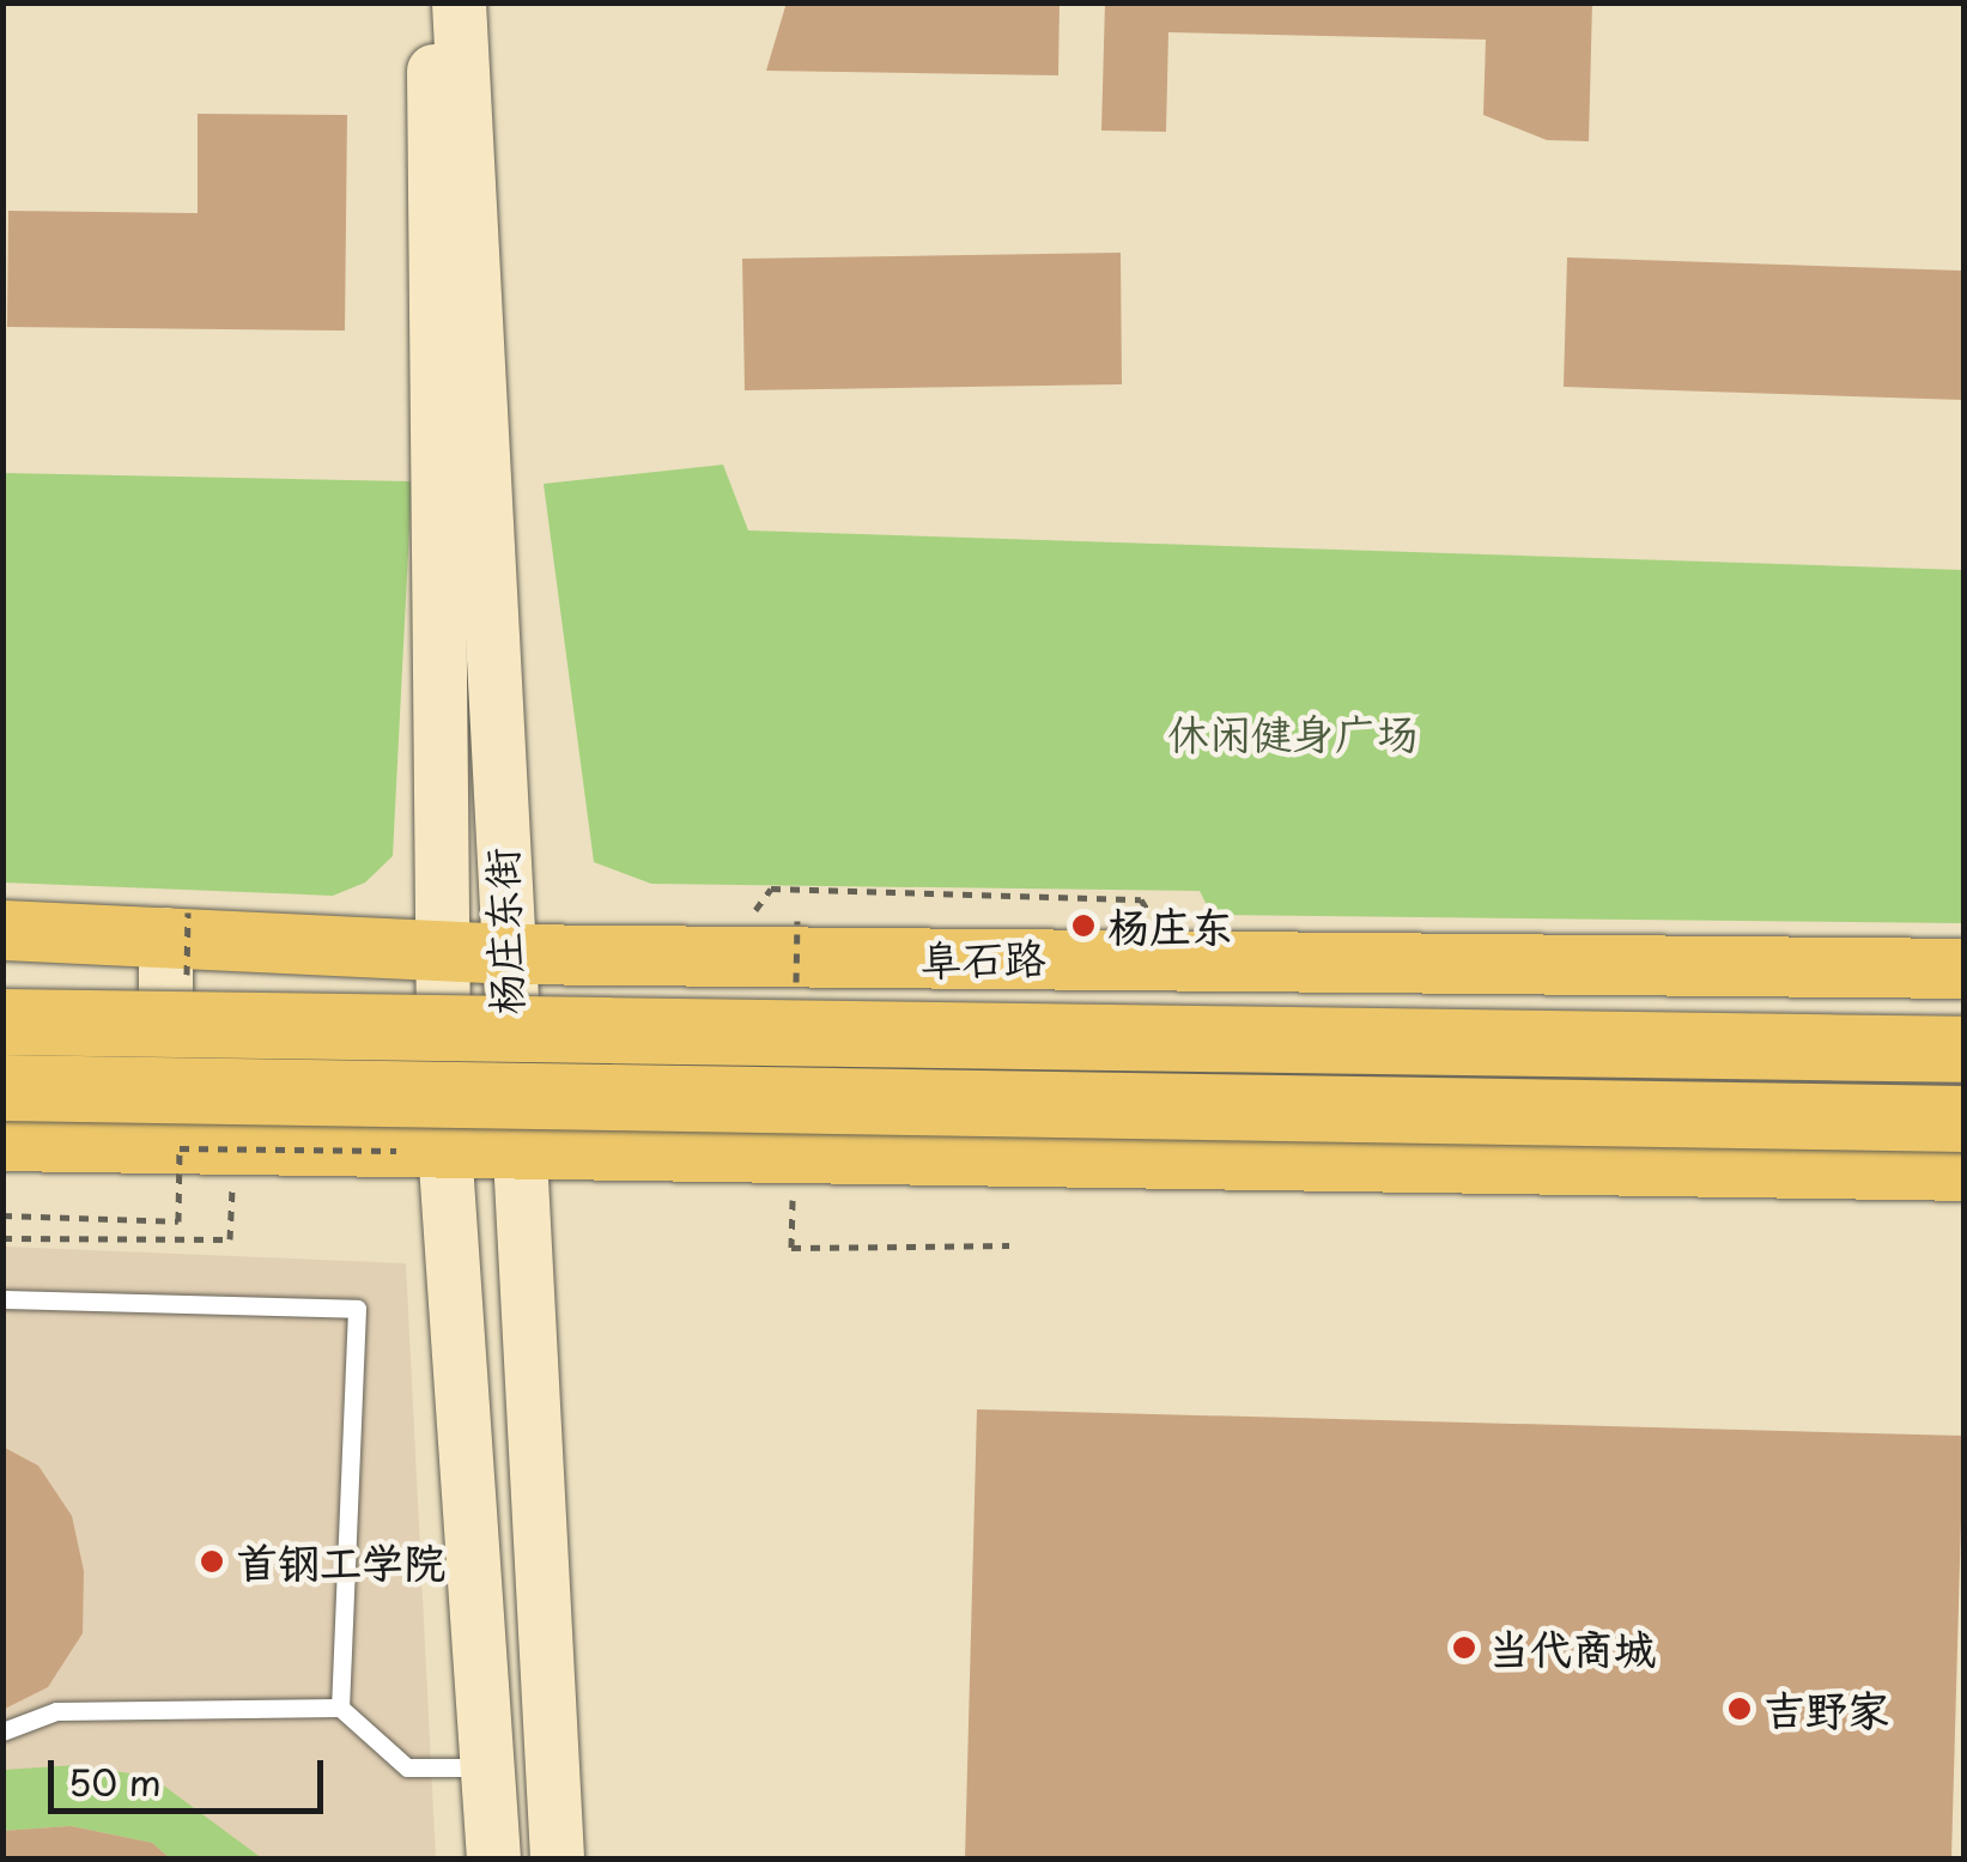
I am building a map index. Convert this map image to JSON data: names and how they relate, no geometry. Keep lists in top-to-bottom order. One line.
{"streets":{"highway":["阜石路"],"street":["杨庄东街"]},"crossings":[["杨庄东街","阜石路"]],"parks":["休闲健身广场"],"places":["杨庄东","首钢工学院","当代商城","吉野家"],"scale_bar":"50 m"}
